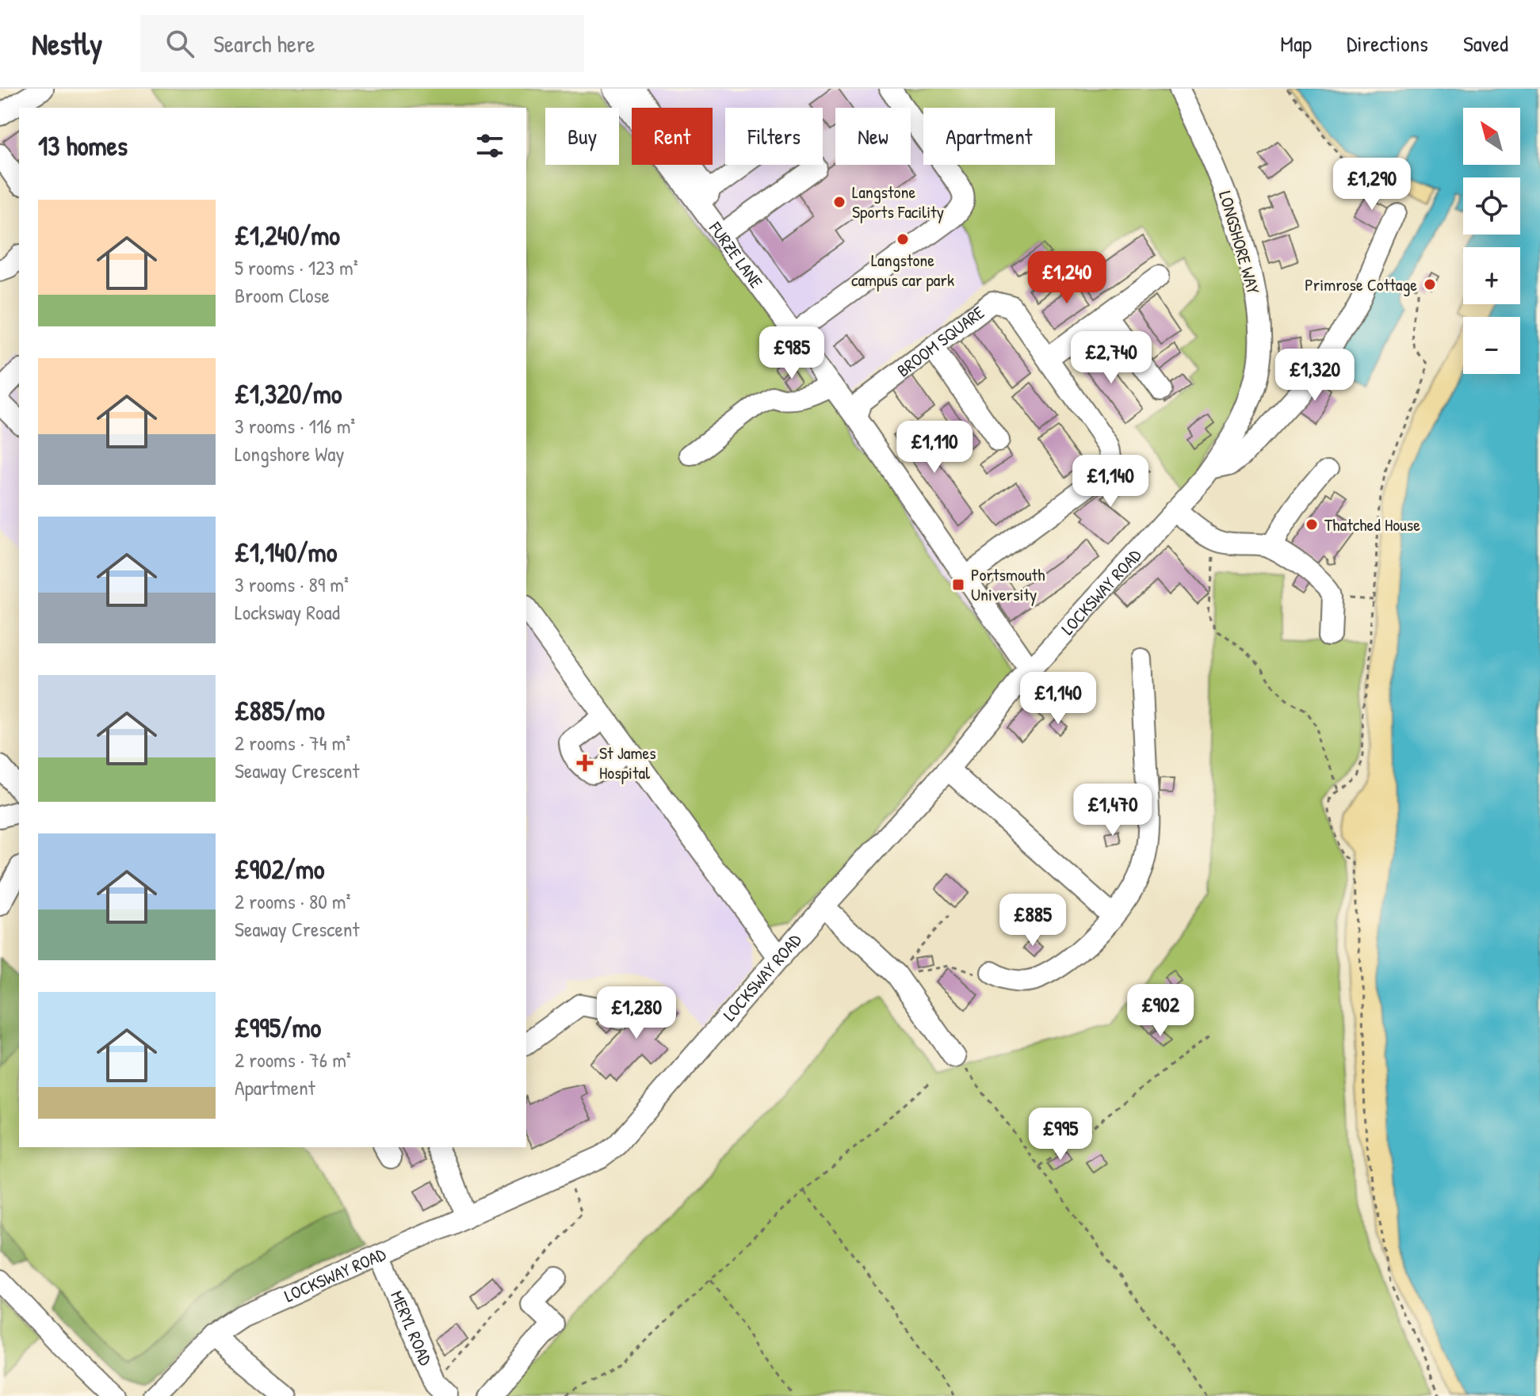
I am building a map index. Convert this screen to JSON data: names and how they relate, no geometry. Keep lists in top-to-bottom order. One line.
{"streets":{"street":["LONGSHORE WAY","FURZE LANE","BROOM SQUARE","LOCKSWAY ROAD","MERYL ROAD"]},"crossings":[["LONGSHORE WAY","LOCKSWAY ROAD"],["FURZE LANE","BROOM SQUARE"],["FURZE LANE","LOCKSWAY ROAD"],["LOCKSWAY ROAD","MERYL ROAD"]],"places":{"other":["Langstone Sports Facility","Langstone campus car park","Primrose Cottage","Thatched House"],"transit":["Portsmouth University"],"health":["St James Hospital"]},"north":"top left","page":{"header":"Nestly","search":"Search here","nav":["Map","Directions","Saved"],"map_buttons":["+","−"],"chip":["Buy","Rent","Filters","New","Apartment"],"heading":"13 homes","price":["£1,290","£1,240","£985","£2,740","£1,320","£1,110","£1,140","£1,140","£1,470","£885","£902","£1,280","£995"],"list":[{"name":"£1,240/mo","note":"5 rooms · 123 m² · Broom Close"},{"name":"£1,320/mo","note":"3 rooms · 116 m² · Longshore Way"},{"name":"£1,140/mo","note":"3 rooms · 89 m² · Locksway Road"},{"name":"£885/mo","note":"2 rooms · 74 m² · Seaway Crescent"},{"name":"£902/mo","note":"2 rooms · 80 m² · Seaway Crescent"},{"name":"£995/mo","note":"2 rooms · 76 m² · Apartment"}]}}
